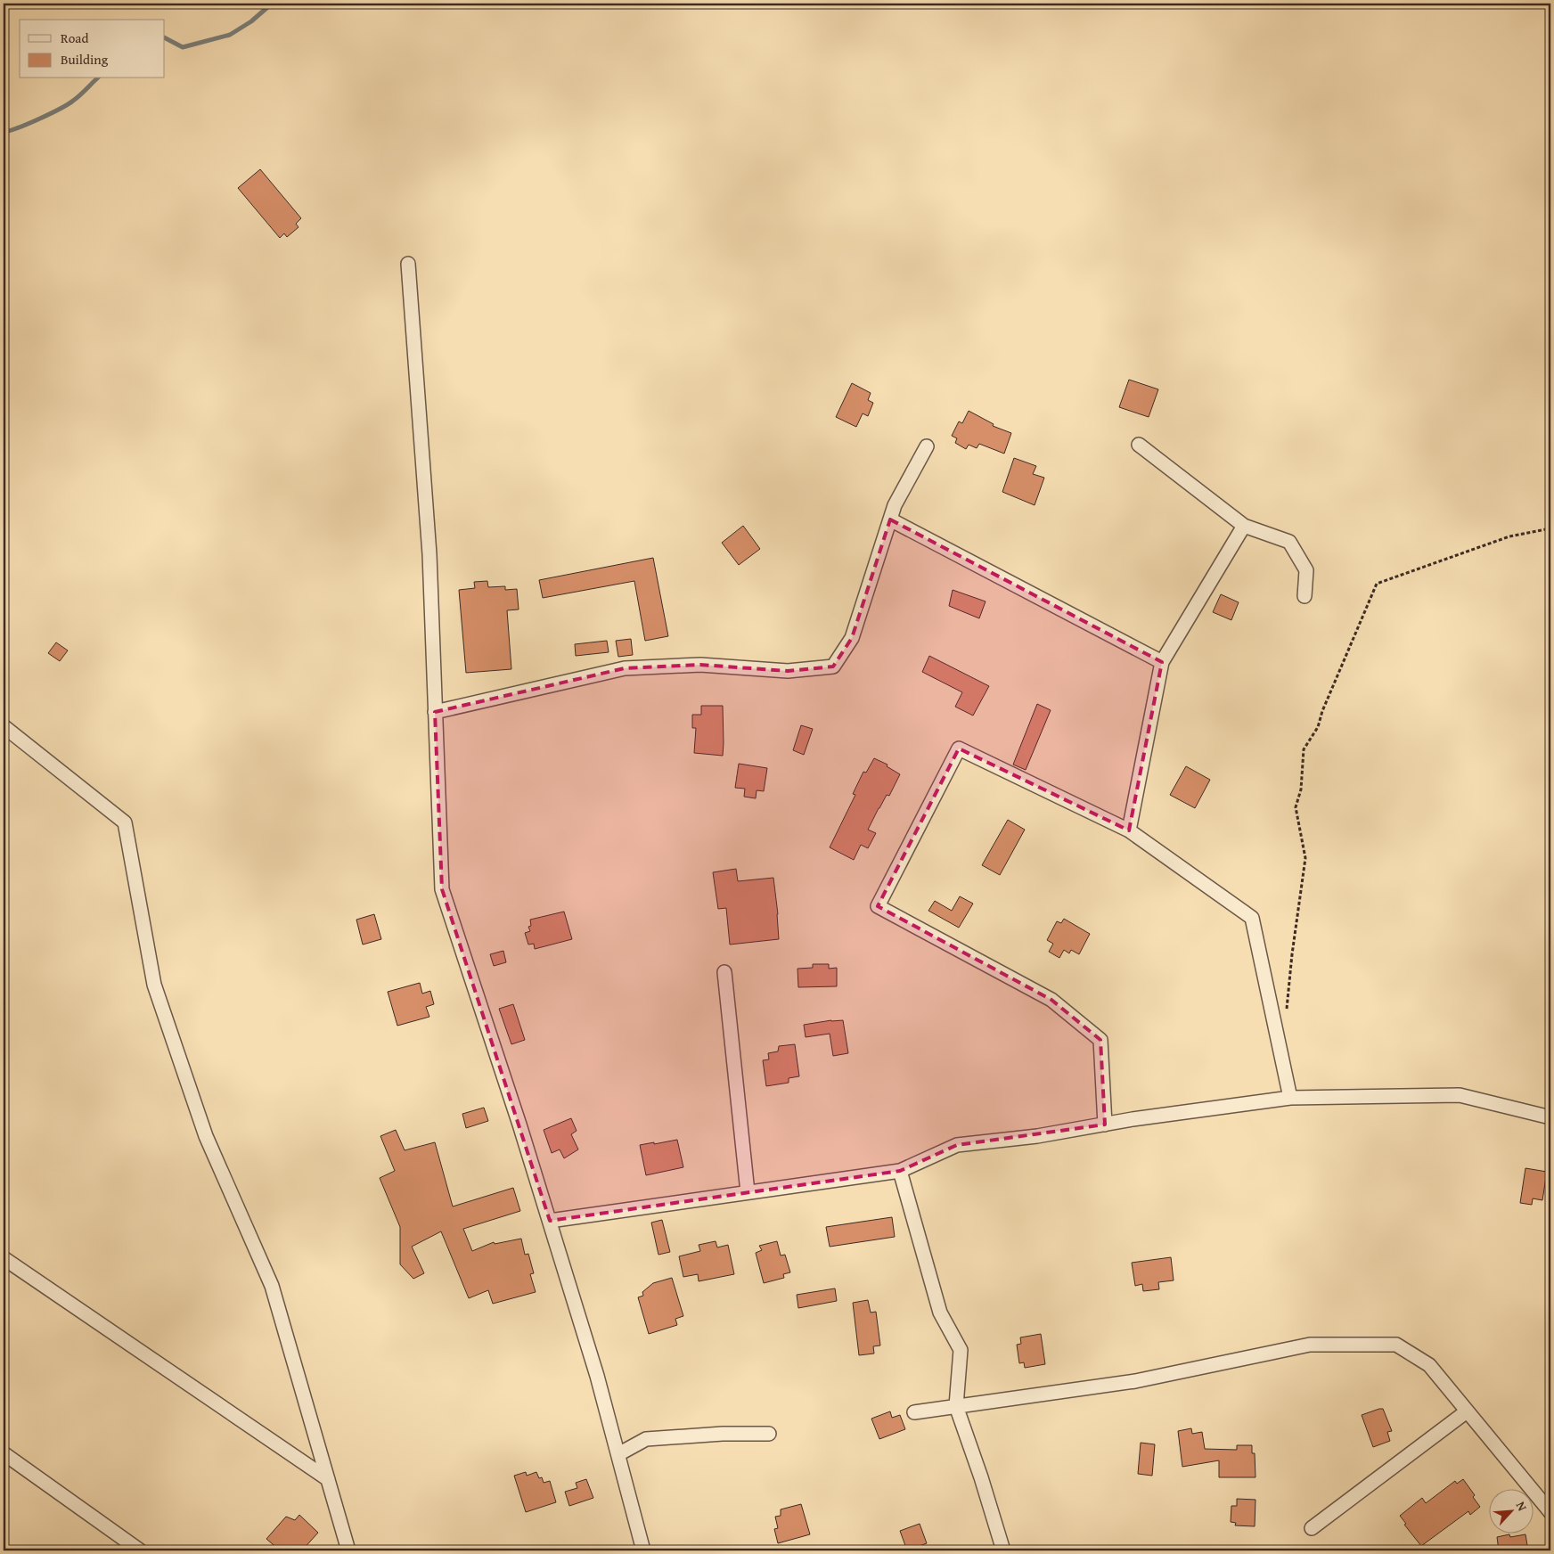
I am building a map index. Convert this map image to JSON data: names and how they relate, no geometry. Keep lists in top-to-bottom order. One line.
{"legend":["Road","Building"],"north":"top right"}
